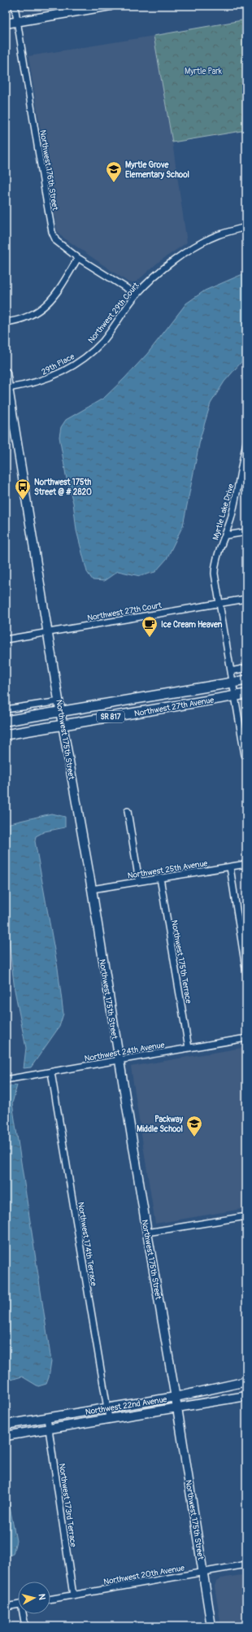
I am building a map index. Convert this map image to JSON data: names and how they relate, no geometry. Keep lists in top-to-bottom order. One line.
{"streets":{"main road":["Northwest 27th Avenue","SR 817"],"street":["Northwest 176th Street","Northwest 29th Court","29th Place","Myrtle Lake Drive","Northwest 27th Court","Northwest 175th Street","Northwest 25th Avenue","Northwest 175th Terrace","Northwest 24th Avenue","Northwest 174th Terrace","Northwest 22nd Avenue","Northwest 173rd Terrace","Northwest 20th Avenue"]},"crossings":[["Northwest 176th Street","Northwest 29th Court"],["Northwest 29th Court","29th Place"],["29th Place","Northwest 175th Street"],["Myrtle Lake Drive","Northwest 27th Court"],["Myrtle Lake Drive","Northwest 27th Avenue"],["Northwest 27th Court","Northwest 175th Street"],["Northwest 27th Avenue","Northwest 175th Street"],["Northwest 175th Street","Northwest 25th Avenue"],["Northwest 175th Street","Northwest 24th Avenue"],["Northwest 175th Street","Northwest 22nd Avenue"],["Northwest 175th Street","Northwest 20th Avenue"],["Northwest 25th Avenue","Northwest 175th Terrace"],["Northwest 175th Terrace","Northwest 24th Avenue"],["Northwest 24th Avenue","Northwest 174th Terrace"],["Northwest 174th Terrace","Northwest 22nd Avenue"],["Northwest 22nd Avenue","Northwest 173rd Terrace"],["Northwest 173rd Terrace","Northwest 20th Avenue"]],"parks":["Myrtle Park"],"places":{"school or university":["Myrtle Grove Elementary School","Packway Middle School"],"bus stop":["Northwest 175th Street @ # 2820"],"cafe":["Ice Cream Heaven"]},"north":"right"}
